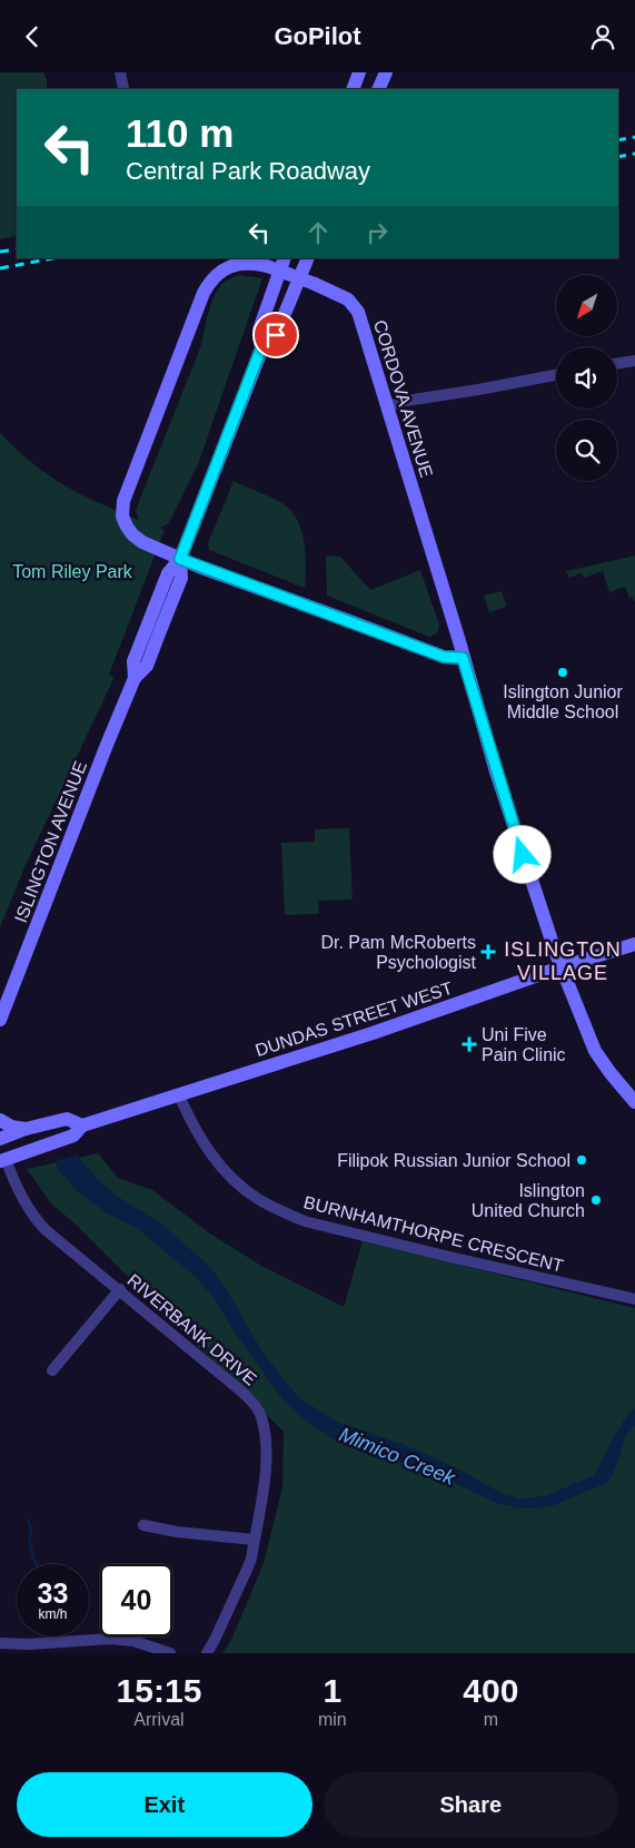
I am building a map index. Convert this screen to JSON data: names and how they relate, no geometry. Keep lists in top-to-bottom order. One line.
{"streets":{"main road":["CORDOVA AVENUE","ISLINGTON AVENUE","DUNDAS STREET WEST"],"street":["BURNHAMTHORPE CRESCENT","RIVERBANK DRIVE"]},"crossings":[["CORDOVA AVENUE","ISLINGTON AVENUE"],["CORDOVA AVENUE","DUNDAS STREET WEST"],["DUNDAS STREET WEST","BURNHAMTHORPE CRESCENT"],["DUNDAS STREET WEST","RIVERBANK DRIVE"]],"districts":["ISLINGTON VILLAGE"],"water":["Mimico Creek"],"parks":["Tom Riley Park"],"places":{"other":["Islington Junior Middle School","Filipok Russian Junior School","Islington United Church"],"health":["Dr. Pam McRoberts Psychologist","Uni Five Pain Clinic"]},"north":"bottom left","page":{"header":"GoPilot","turn":["110 m","Central Park Roadway"],"speed":"33 km/h","limit":"40","eta":["15:15","Arrival","1","min","400","m"],"buttons":["Exit","Share"]}}
